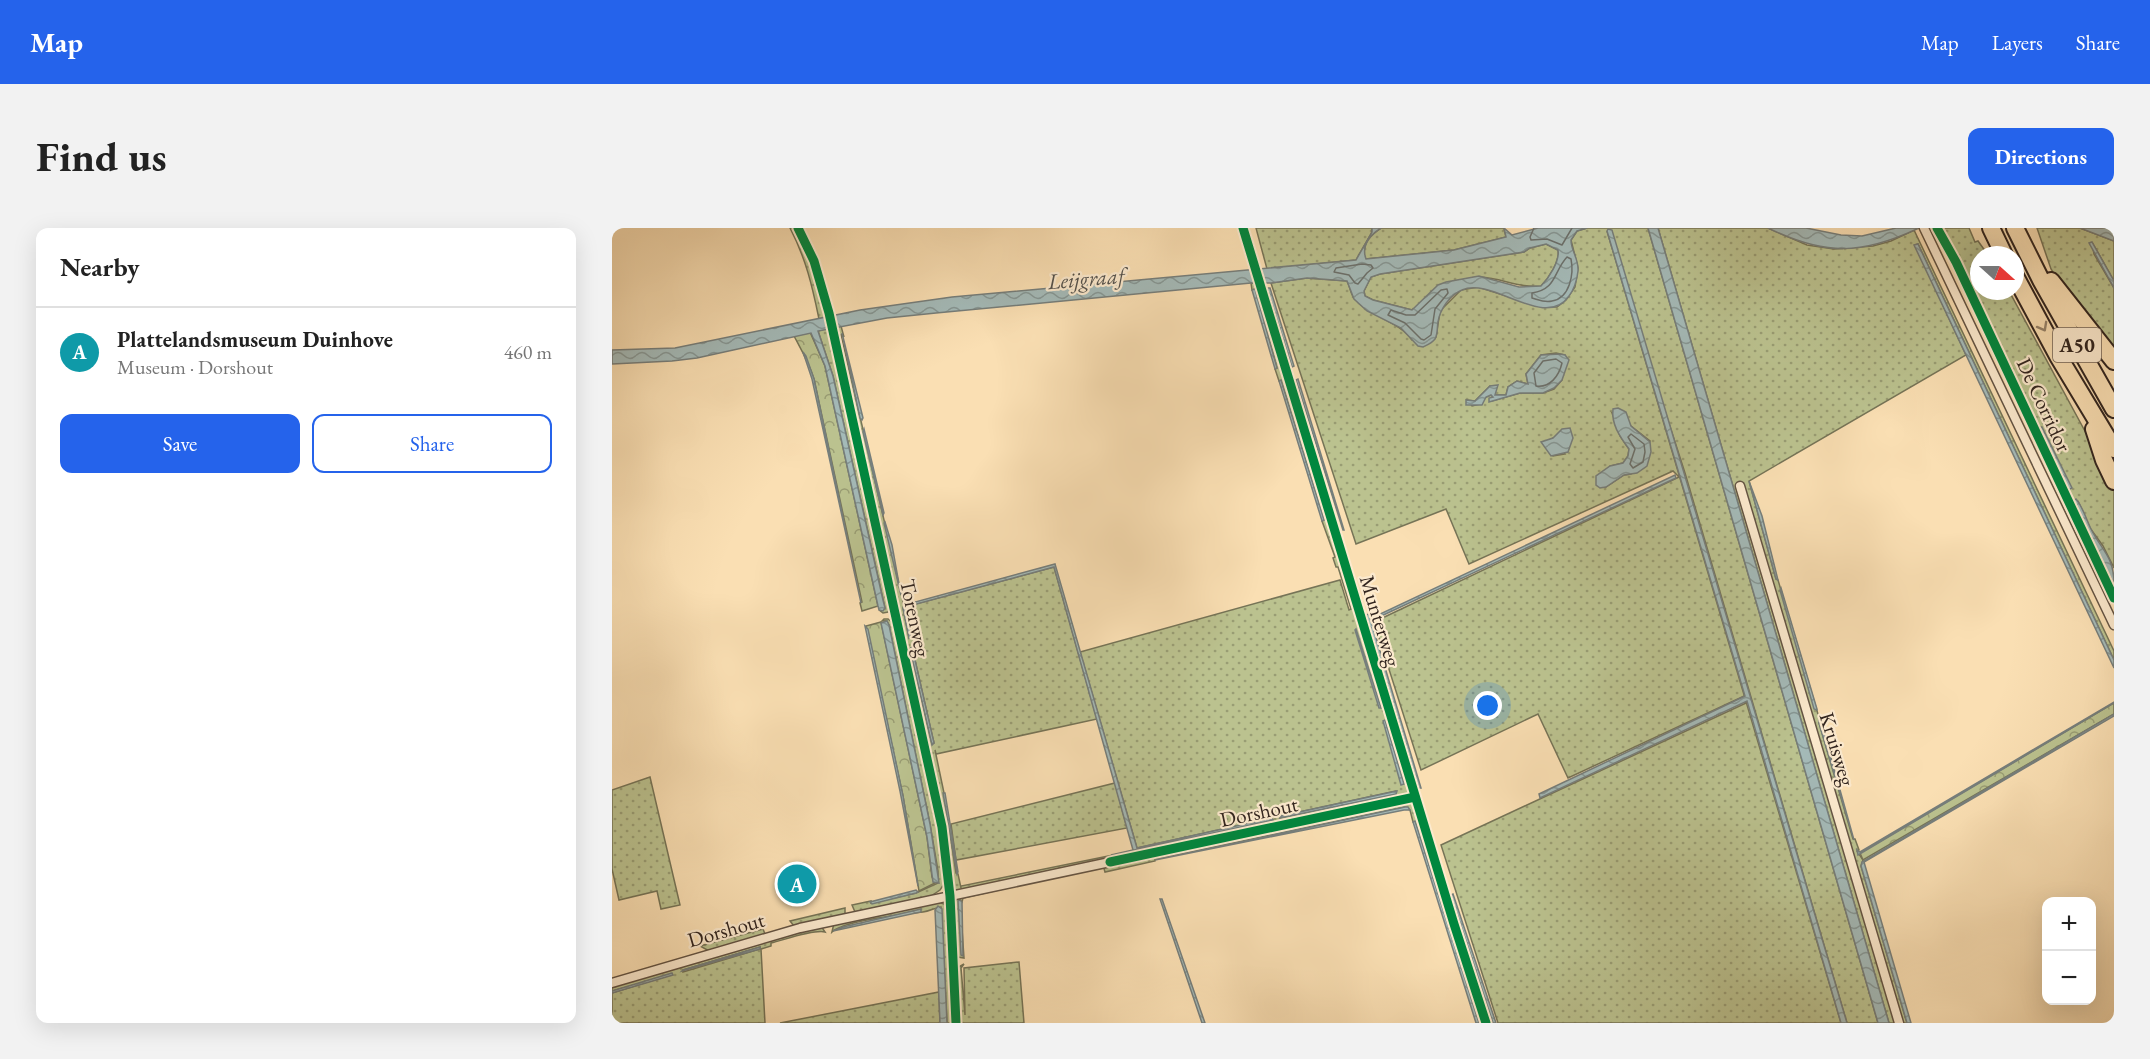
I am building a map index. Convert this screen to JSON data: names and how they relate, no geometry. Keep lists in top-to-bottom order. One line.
{"streets":{"highway":["A50"],"street":["De Corridor","Torenweg","Munterweg","Kruisweg","Dorshout"]},"crossings":[["Torenweg","Dorshout"]],"water":["Leijgraaf"],"north":"right","page":{"header":"Map","nav":["Map","Layers","Share"],"buttons":["Directions",["Save","Share"]],"title":"Find us","heading":"Nearby","list":[{"mark":"A","name":"Plattelandsmuseum Duinhove","note":"Museum · Dorshout","value":"460 m"}],"pins":"A","map_buttons":["+","−"]}}
